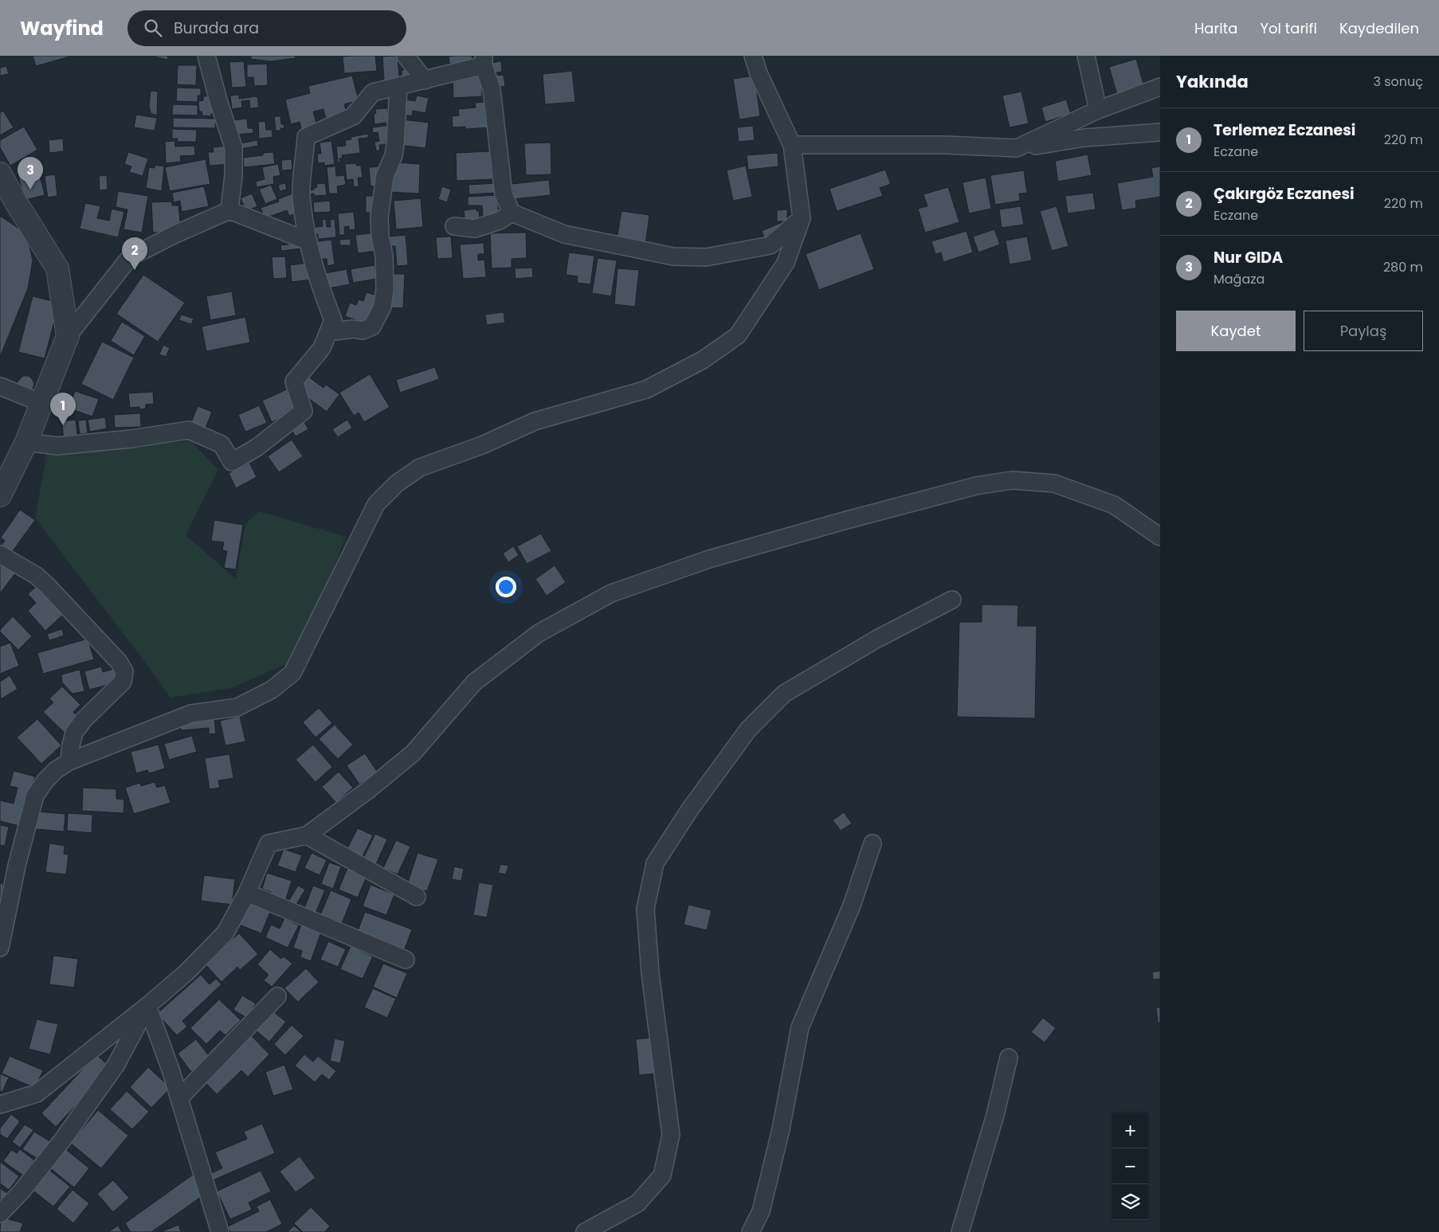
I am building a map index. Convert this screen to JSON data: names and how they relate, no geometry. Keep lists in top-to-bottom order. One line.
{"page":{"header":"Wayfind","search":"Burada ara","nav":["Harita","Yol tarifi","Kaydedilen"],"heading":["Yakında","3 sonuç"],"list":[{"mark":"1","name":"Terlemez Eczanesi","note":"Eczane","value":"220 m"},{"mark":"2","name":"Çakırgöz Eczanesi","note":"Eczane","value":"220 m"},{"mark":"3","name":"Nur GIDA","note":"Mağaza","value":"280 m"}],"pins":["3","2","1"],"buttons":["Kaydet","Paylaş"],"map_buttons":["+","−"]}}
